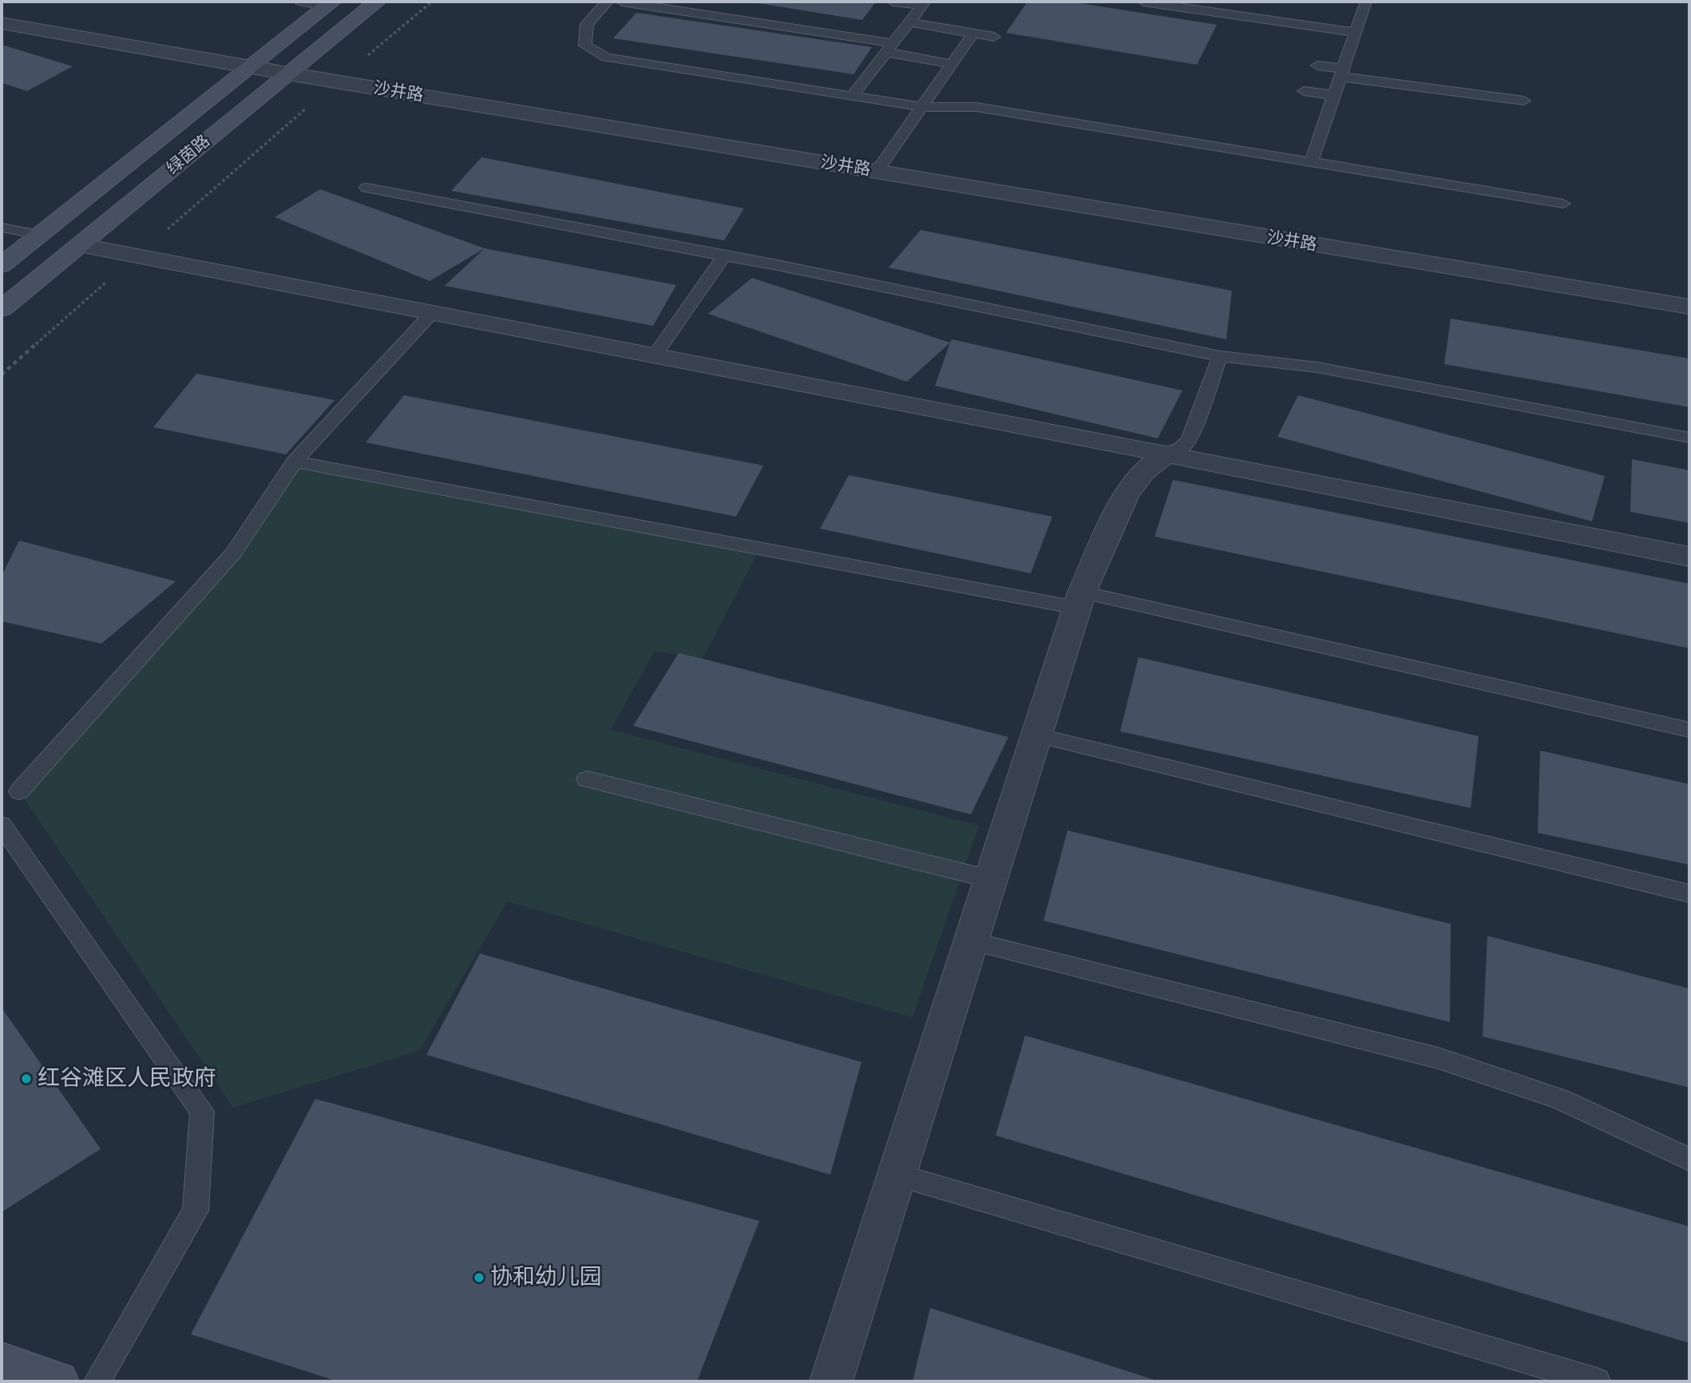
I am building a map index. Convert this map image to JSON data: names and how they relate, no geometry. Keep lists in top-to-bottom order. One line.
{"streets":{"main road":["绿茵路"],"street":["沙井路"]},"crossings":[["沙井路","绿茵路"]],"places":["红谷滩区人民政府","协和幼儿园"]}
